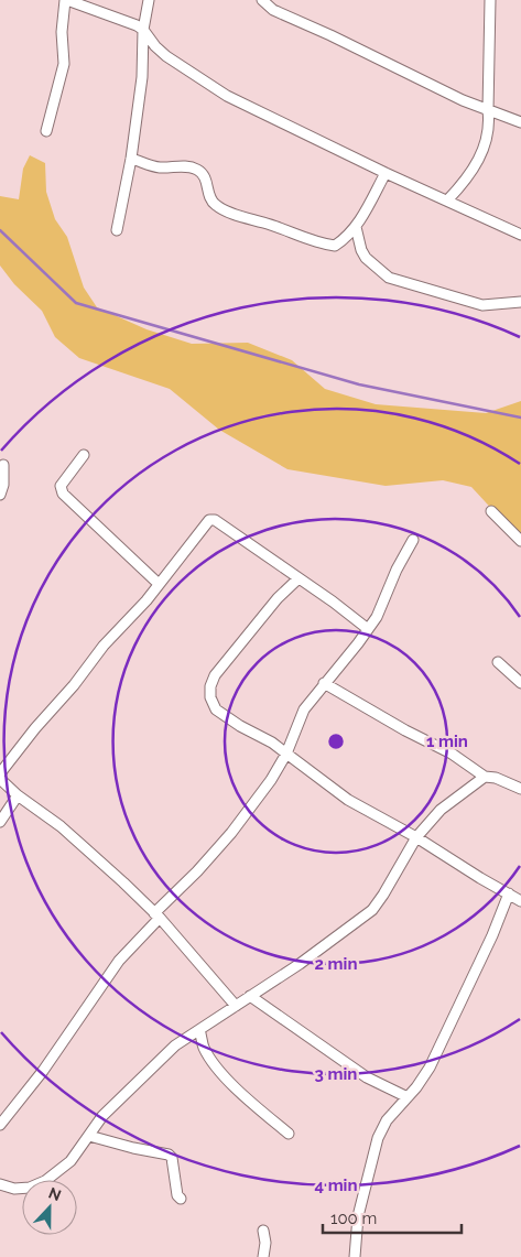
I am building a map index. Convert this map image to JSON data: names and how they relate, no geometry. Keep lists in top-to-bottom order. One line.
{"scale_bar":"100 m","north":"top","rings":["1 min","2 min","3 min","4 min"]}
